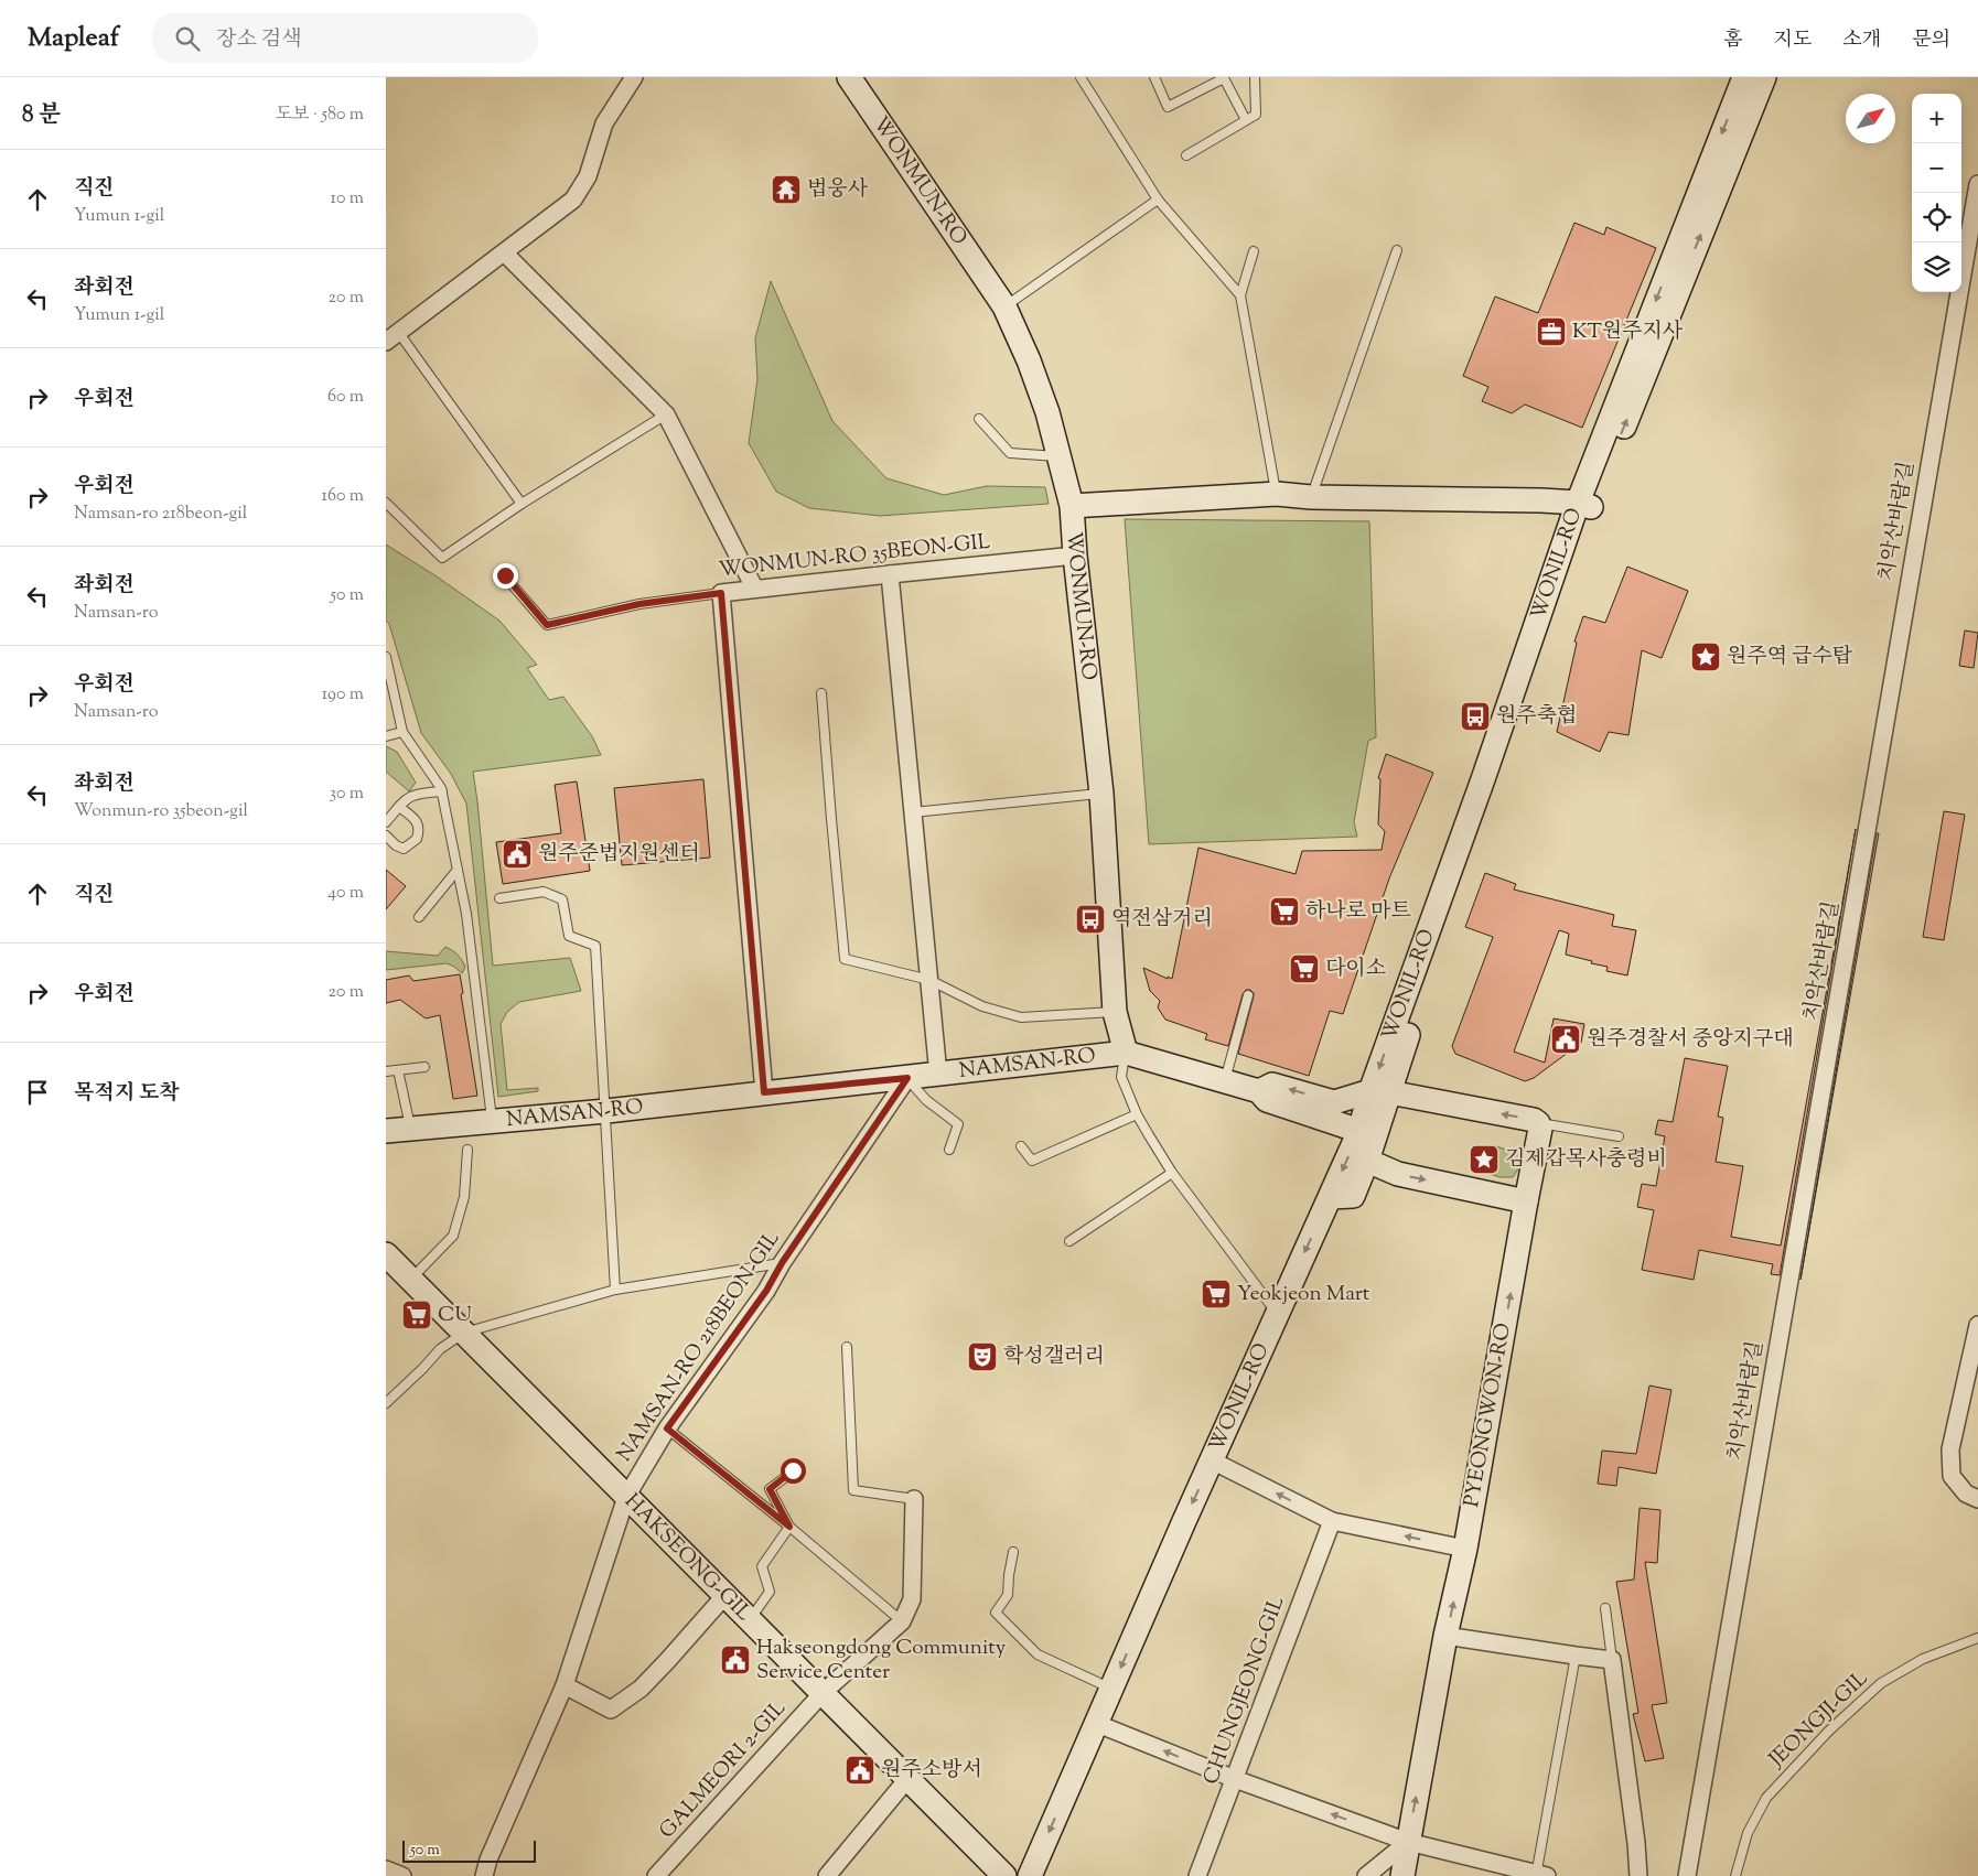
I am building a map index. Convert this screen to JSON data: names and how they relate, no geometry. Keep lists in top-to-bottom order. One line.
{"streets":{"street":["WONMUN-RO","치악산바람길","WONMUN-RO 35BEON-GIL","WONIL-RO","NAMSAN-RO","NAMSAN-RO 218BEON-GIL","PYEONGWON-RO","HAKSEONG-GIL","CHUNGJEONG-GIL","GALMEORI 2-GIL"],"lane":["JEONGJI-GIL"]},"crossings":[["WONMUN-RO","WONMUN-RO 35BEON-GIL"],["WONMUN-RO","NAMSAN-RO"],["NAMSAN-RO","NAMSAN-RO 218BEON-GIL"],["NAMSAN-RO 218BEON-GIL","HAKSEONG-GIL"],["HAKSEONG-GIL","GALMEORI 2-GIL"]],"one_way":["PYEONGWON-RO"],"places":{"temple":["법웅사"],"office":["KT원주지사"],"place":["원주역 급수탑","김제갑목사충령비"],"bus stop":["원주축협","역전삼거리"],"public building":["원주준법지원센터","원주경찰서 중앙지구대","Hakseongdong Community Service Center","원주소방서"],"supermarket":["하나로 마트","다이소","Yeokjeon Mart","CU"],"theatre":["학성갤러리"]},"scale_bar":"50 m","north":"top right","page":{"header":"Mapleaf","search":"장소 검색","nav":["홈","지도","소개","문의"],"heading":["8 분","도보 · 580 m"],"map_buttons":["+","−"],"list":[["직진","Yumun 1-gil","10 m"],["좌회전","Yumun 1-gil","20 m"],["우회전","60 m"],["우회전","Namsan-ro 218beon-gil","160 m"],["좌회전","Namsan-ro","50 m"],["우회전","Namsan-ro","190 m"],["좌회전","Wonmun-ro 35beon-gil","30 m"],["직진","40 m"],["우회전","20 m"],"목적지 도착"],"scale":"50 m"}}
